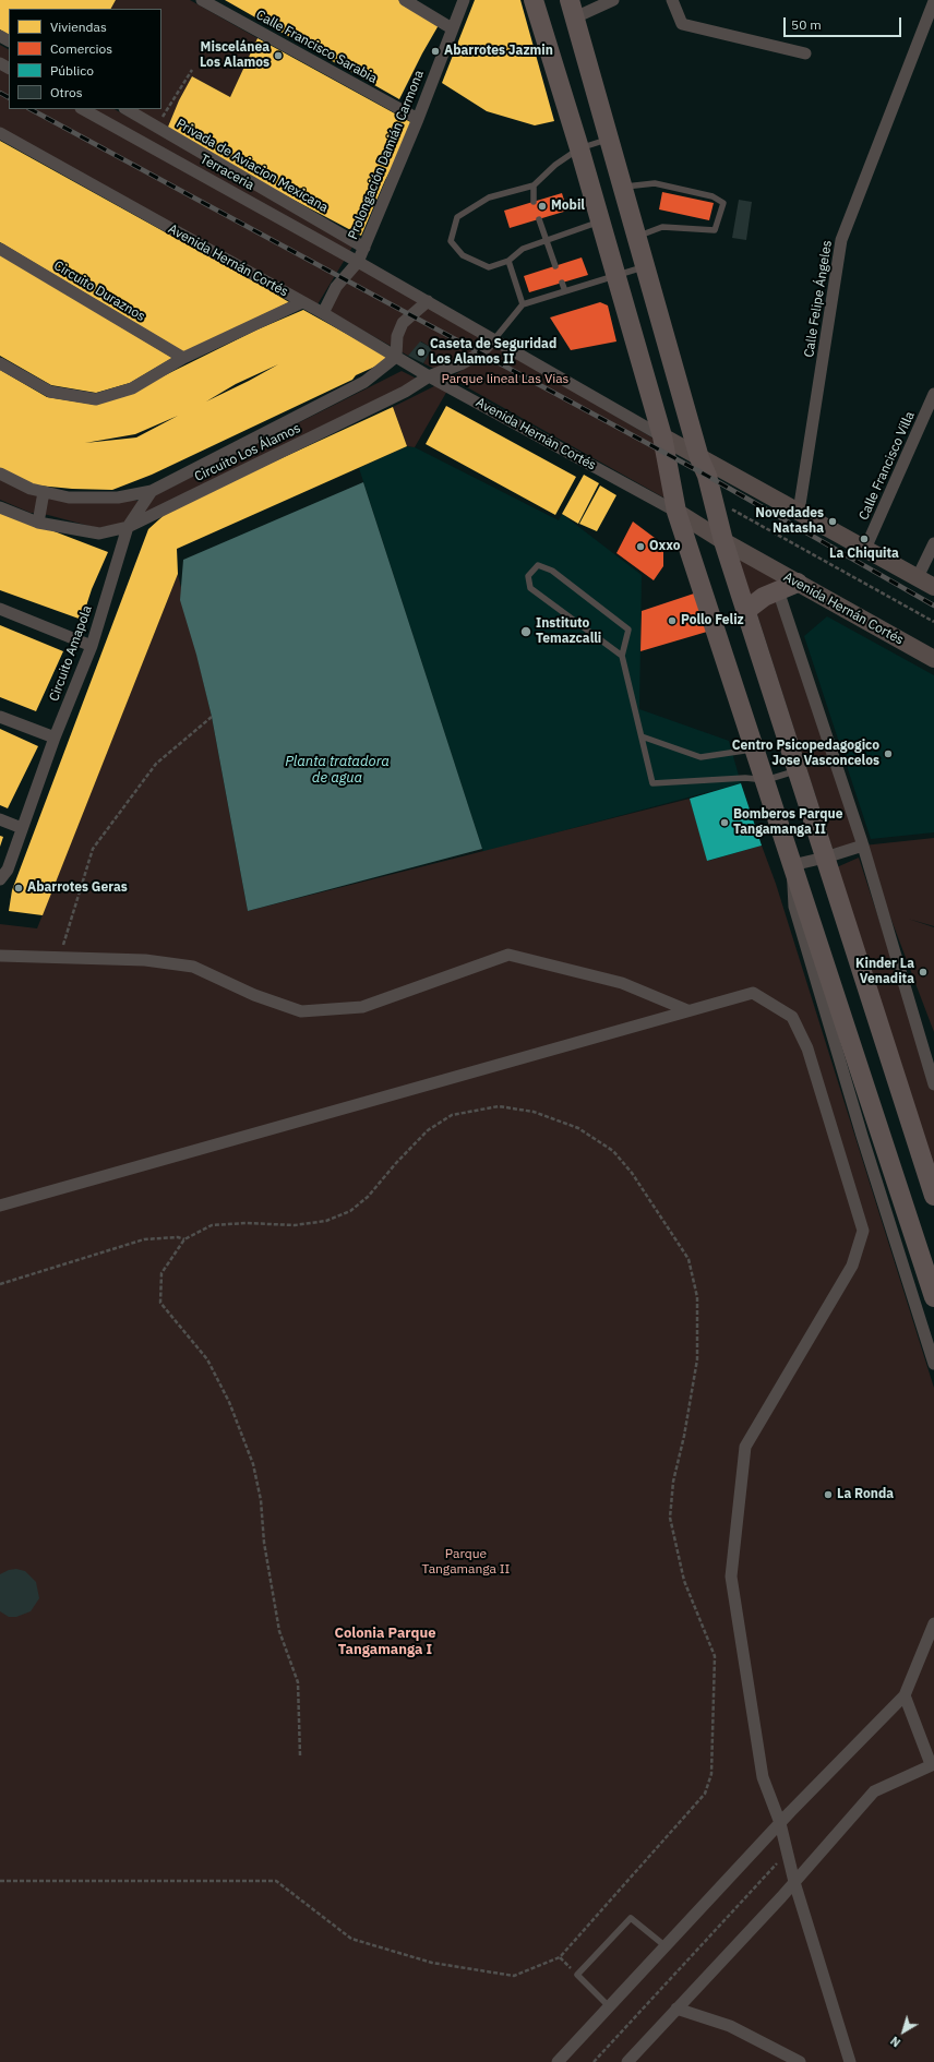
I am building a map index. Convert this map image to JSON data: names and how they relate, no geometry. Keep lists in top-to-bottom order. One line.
{"streets":{"main road":["Avenida Hernán Cortés"],"street":["Calle Francisco Sarabia","Prolongación Damián Carmona","Privada de Aviacion Mexicana","Terraceria","Circuito Duraznos","Calle Felipe Ángeles","Circuito Los Álamos","Calle Francisco Villa","Circuito Amapola"]},"crossings":[["Calle Francisco Sarabia","Prolongación Damián Carmona"],["Prolongación Damián Carmona","Privada de Aviacion Mexicana"],["Prolongación Damián Carmona","Terraceria"],["Prolongación Damián Carmona","Avenida Hernán Cortés"],["Avenida Hernán Cortés","Circuito Los Álamos"],["Circuito Los Álamos","Circuito Amapola"]],"districts":["Colonia Parque Tangamanga I"],"water":["Planta tratadora de agua"],"parks":["Parque lineal Las Vias","Parque Tangamanga II"],"places":["Abarrotes Jazmin","Miscelánea Los Alamos","Mobil","Caseta de Seguridad Los Alamos II","Novedades Natasha","La Chiquita","Oxxo","Pollo Feliz","Instituto Temazcalli","Centro Psicopedagogico Jose Vasconcelos","Bomberos Parque Tangamanga II","Abarrotes Geras","Kinder La Venadita","La Ronda"],"legend":["Viviendas","Comercios","Público","Otros"],"scale_bar":"50 m","north":"bottom left"}
